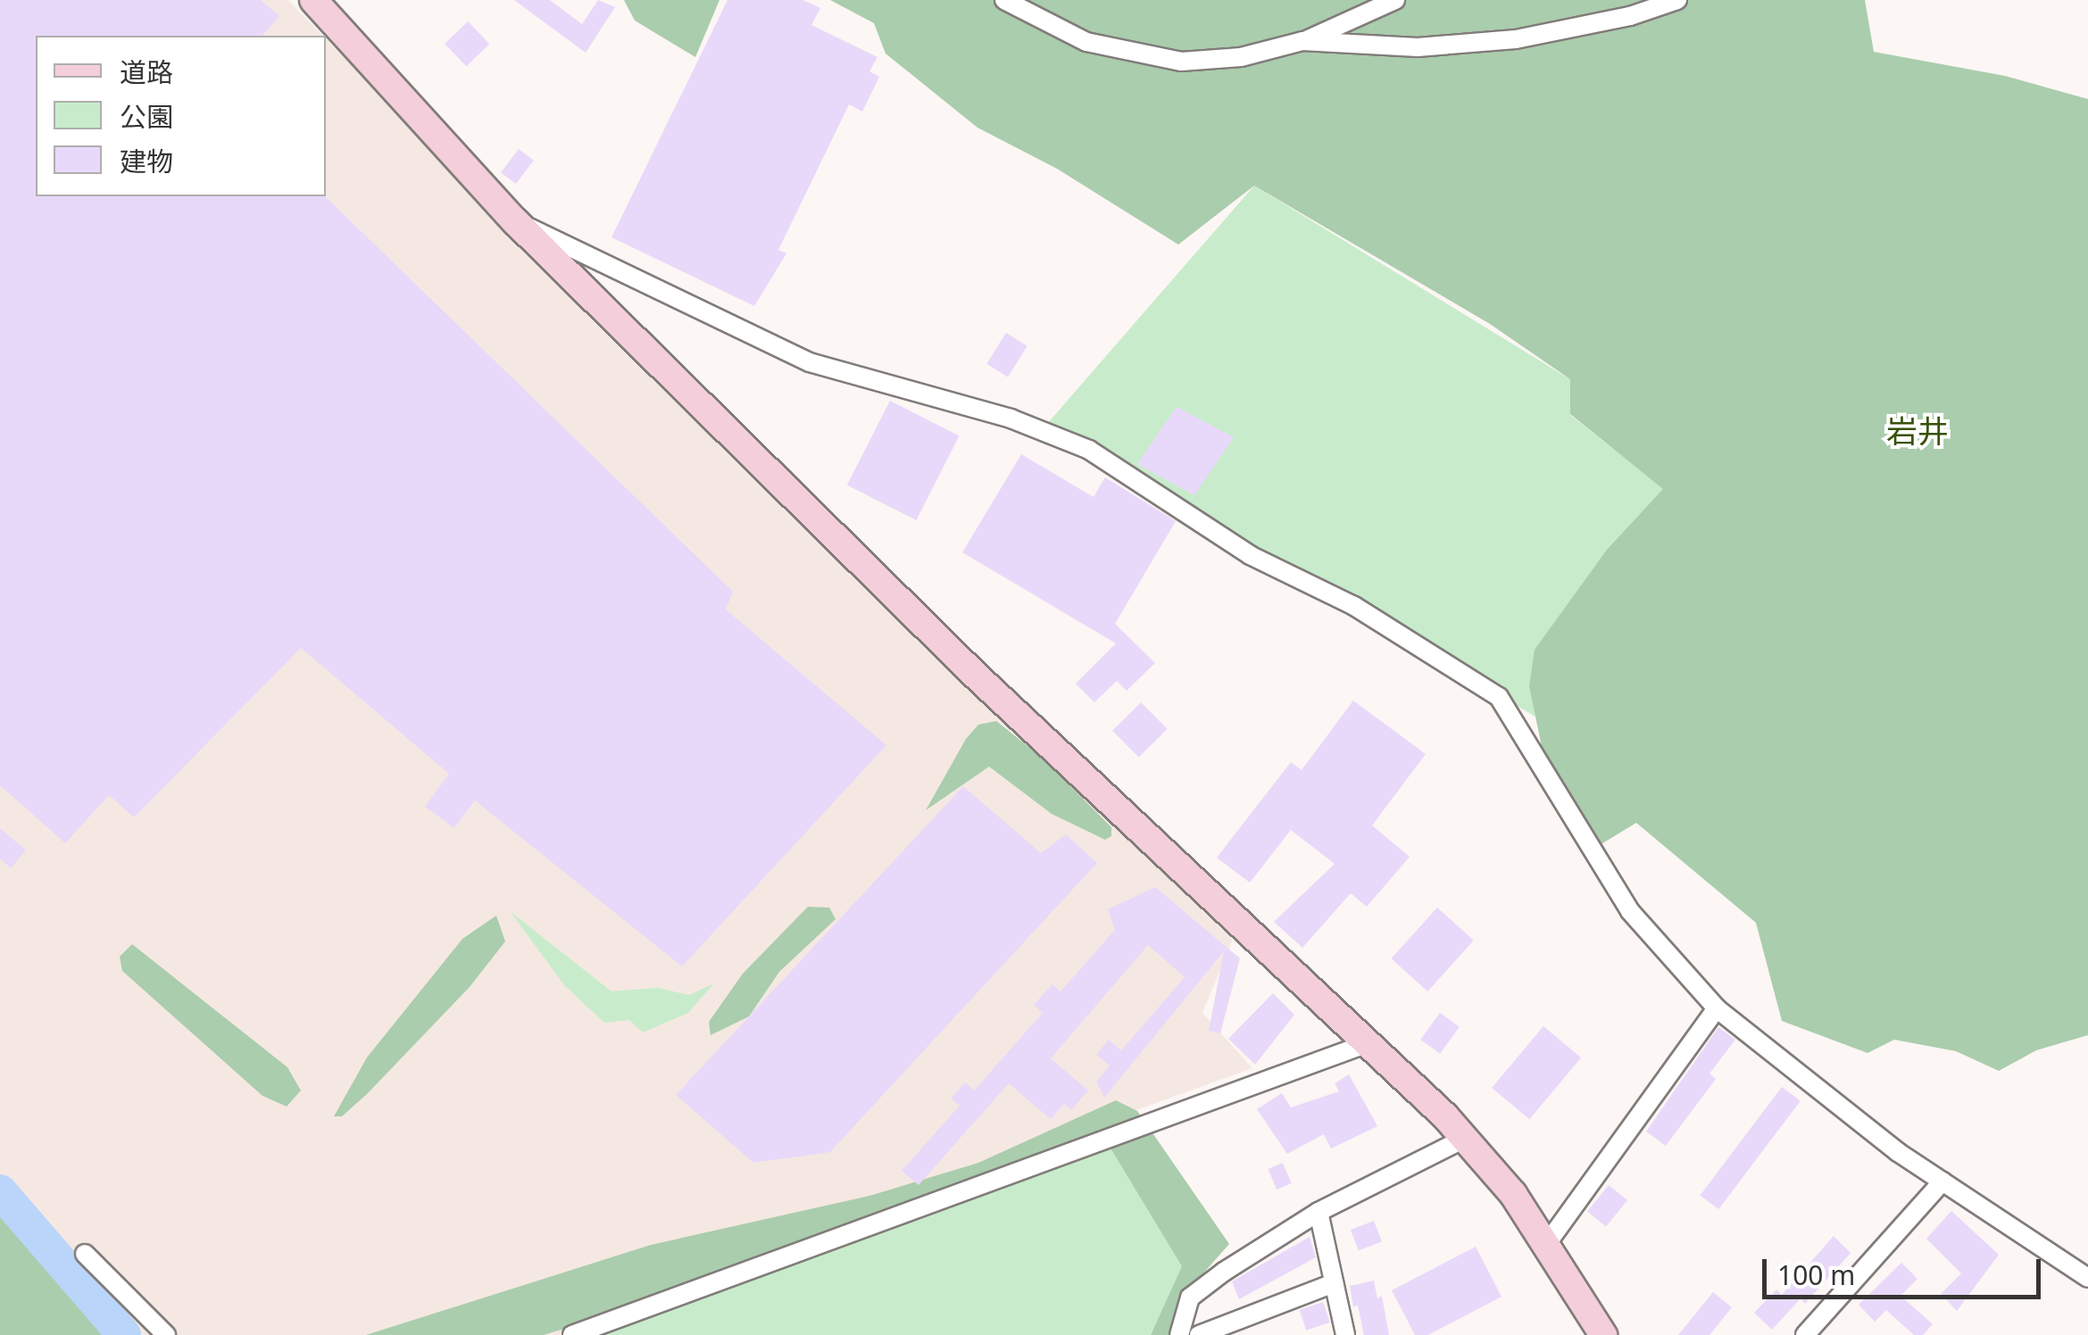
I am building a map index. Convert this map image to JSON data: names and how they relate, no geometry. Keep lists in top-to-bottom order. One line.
{"districts":["岩井"],"legend":["道路","公園","建物"],"scale_bar":"100 m"}
